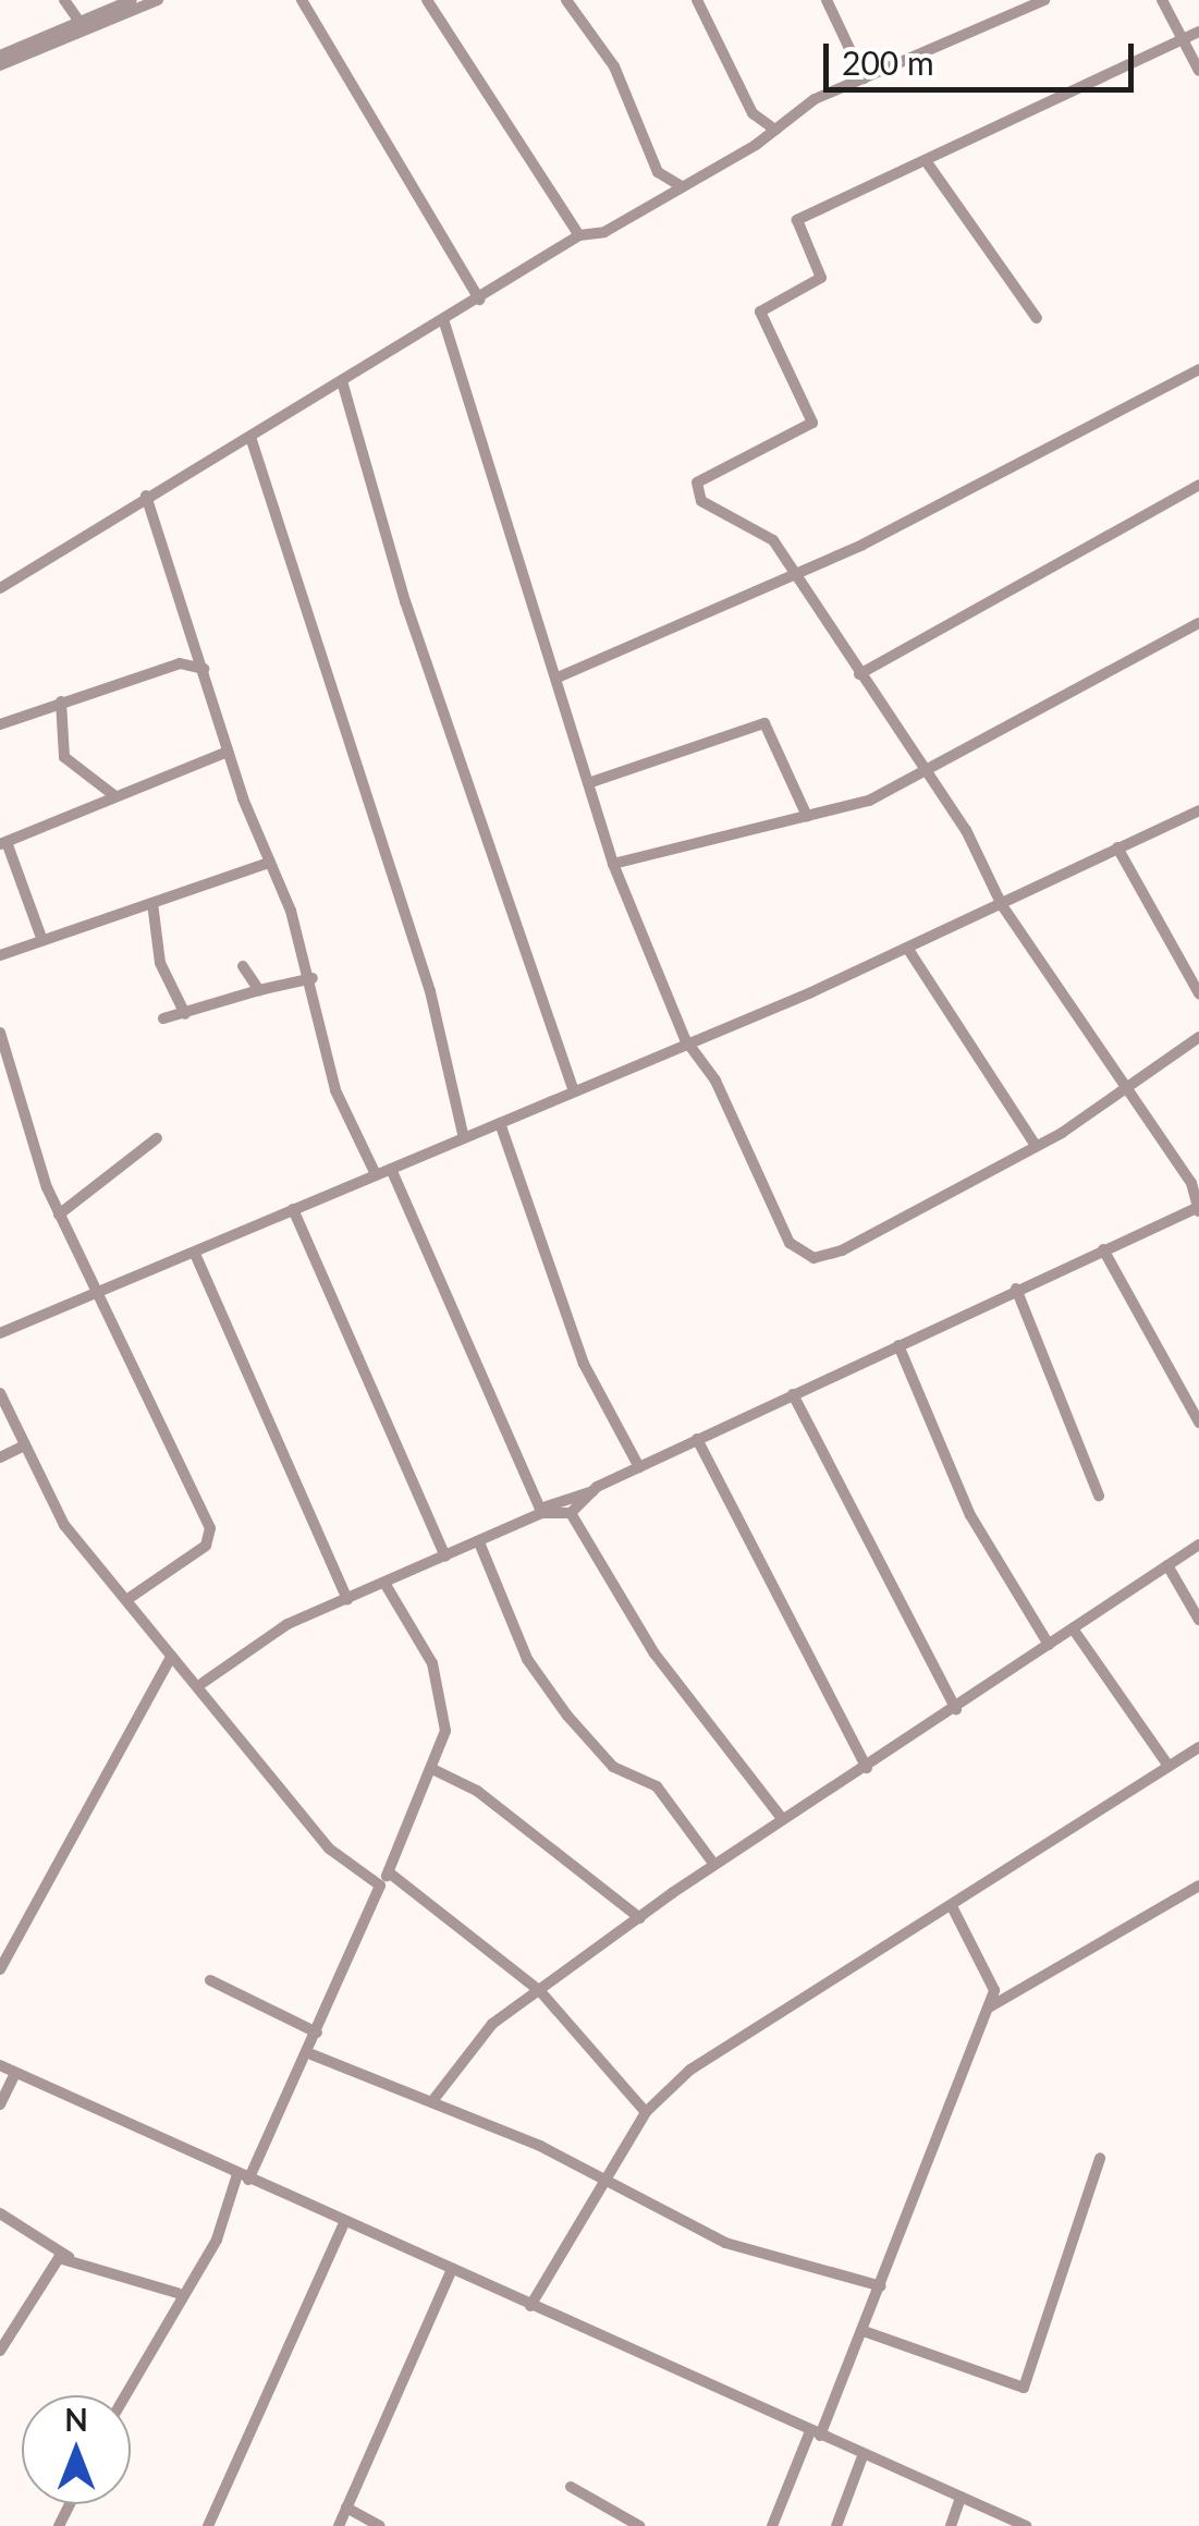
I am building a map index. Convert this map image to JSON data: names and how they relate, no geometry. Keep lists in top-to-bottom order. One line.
{"scale_bar":"200 m","north":"top"}
